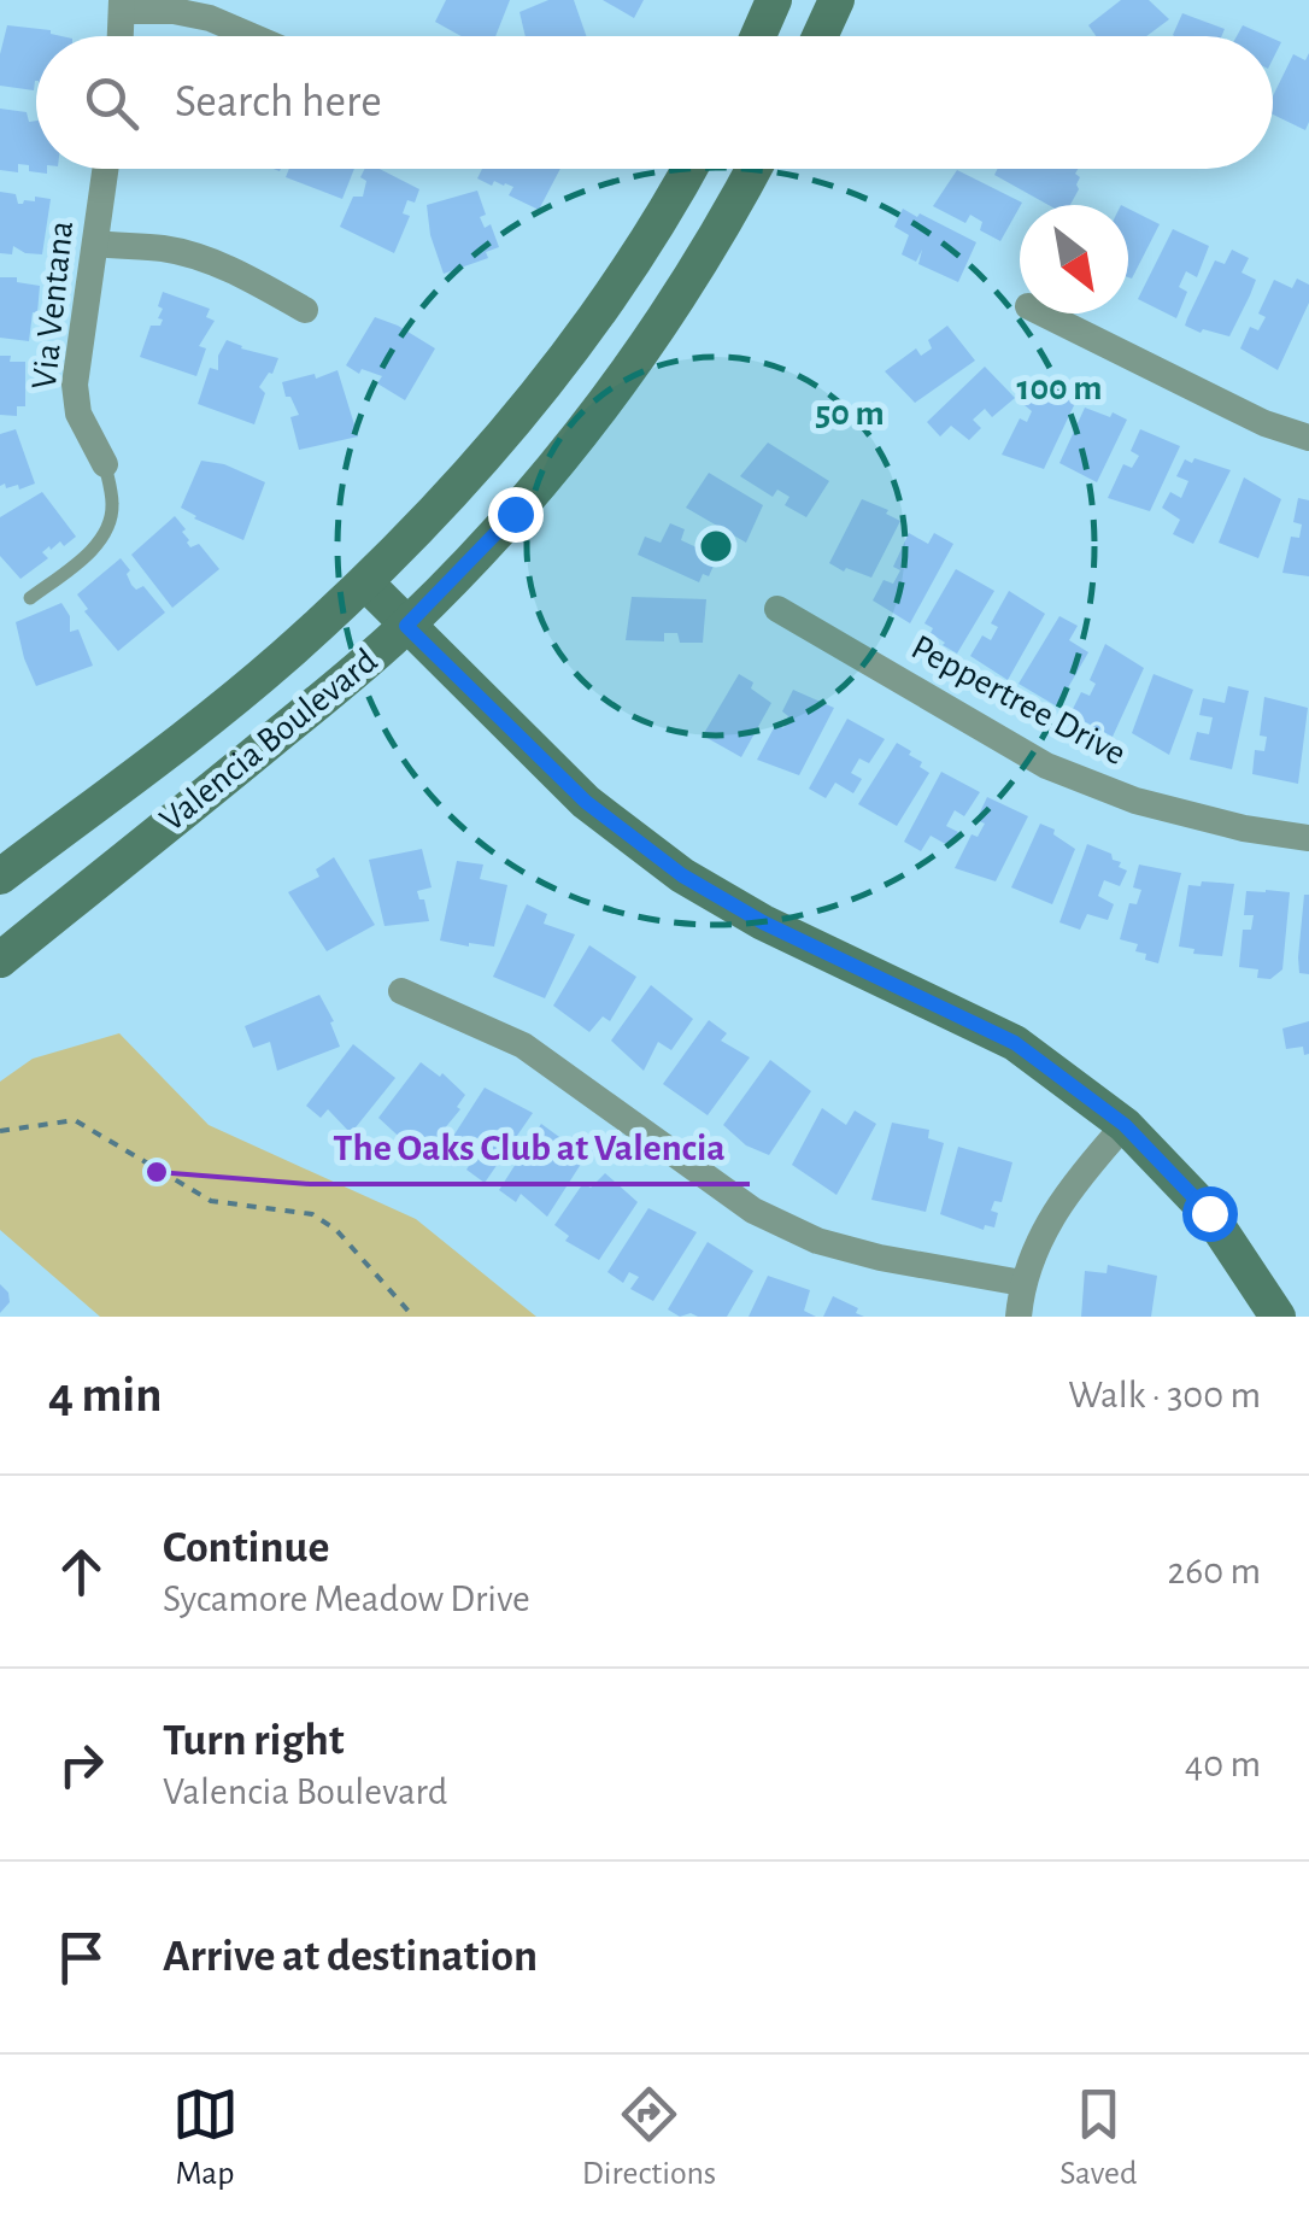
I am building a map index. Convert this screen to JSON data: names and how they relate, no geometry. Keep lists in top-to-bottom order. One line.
{"streets":{"street":["Via Ventana","Peppertree Drive","Valencia Boulevard"]},"places":["The Oaks Club at Valencia"],"north":"bottom right","page":{"search":"Search here","heading":["4 min","Walk · 300 m"],"list":[["Continue","Sycamore Meadow Drive","260 m"],["Turn right","Valencia Boulevard","40 m"],"Arrive at destination"],"nav":["Map","Directions","Saved"]},"rings":["100 m","50 m"]}
